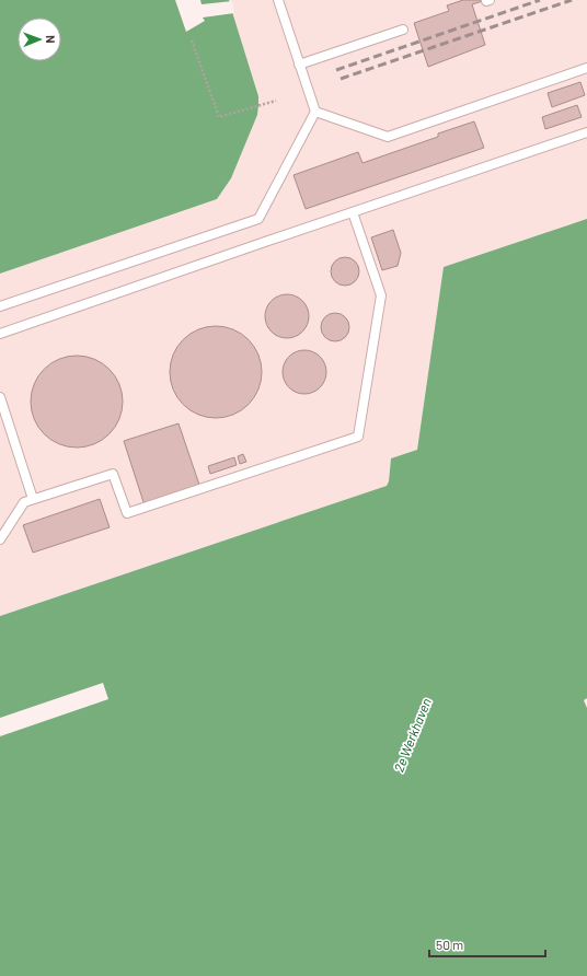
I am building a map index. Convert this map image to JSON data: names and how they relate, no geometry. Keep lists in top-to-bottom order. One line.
{"water":["2e Werkhaven"],"scale_bar":"50 m","north":"right"}
